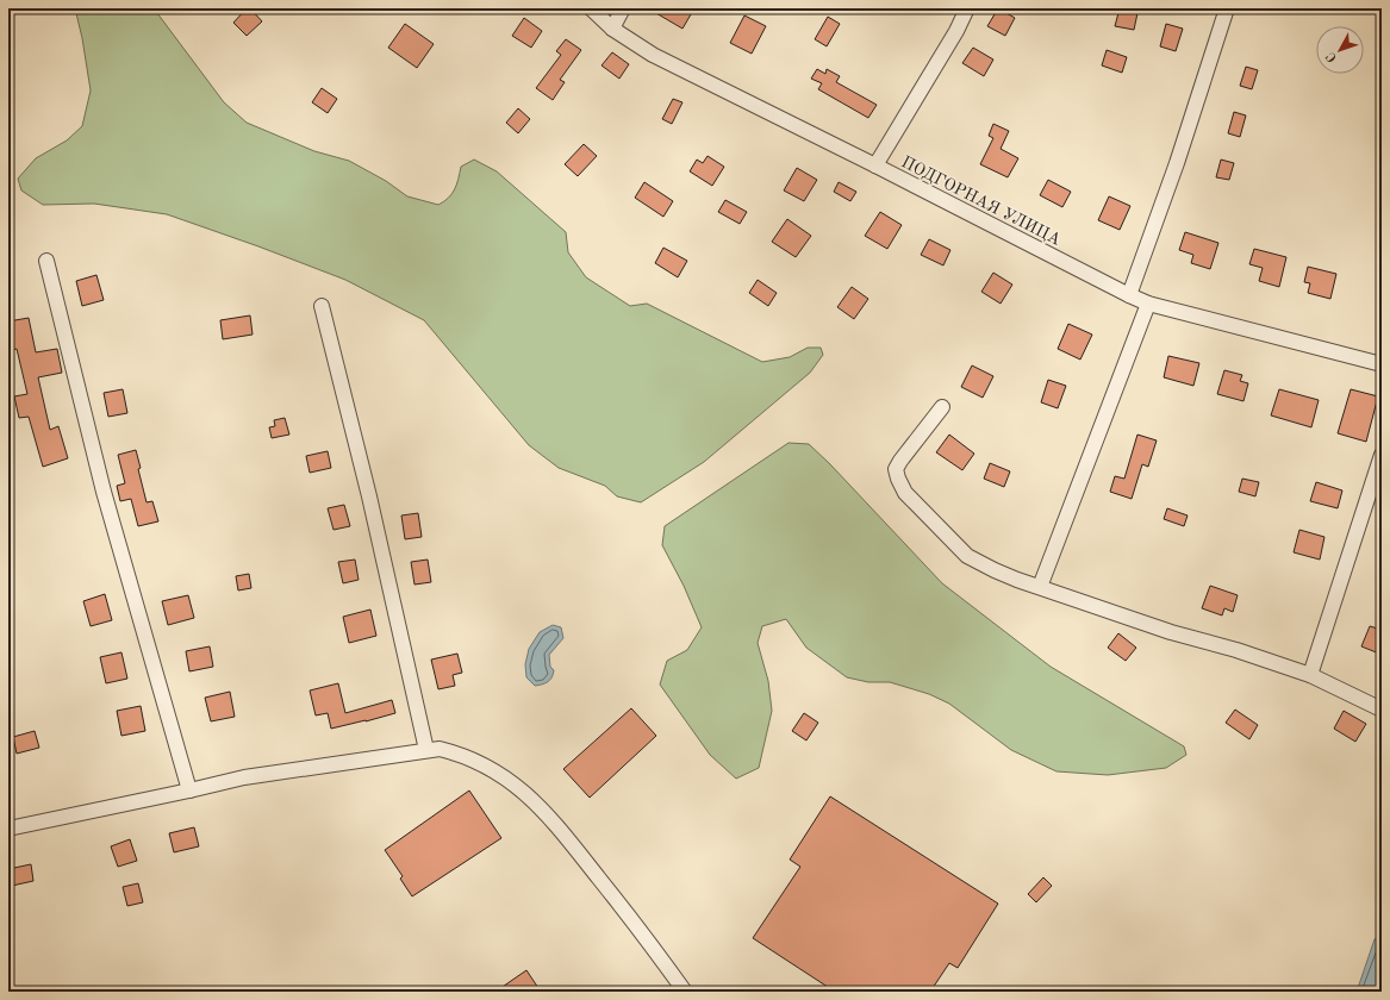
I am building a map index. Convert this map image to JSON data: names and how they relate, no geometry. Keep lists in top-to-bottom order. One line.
{"streets":{"street":["ПОДГОРНАЯ УЛИЦА"]},"north":"bottom left"}
